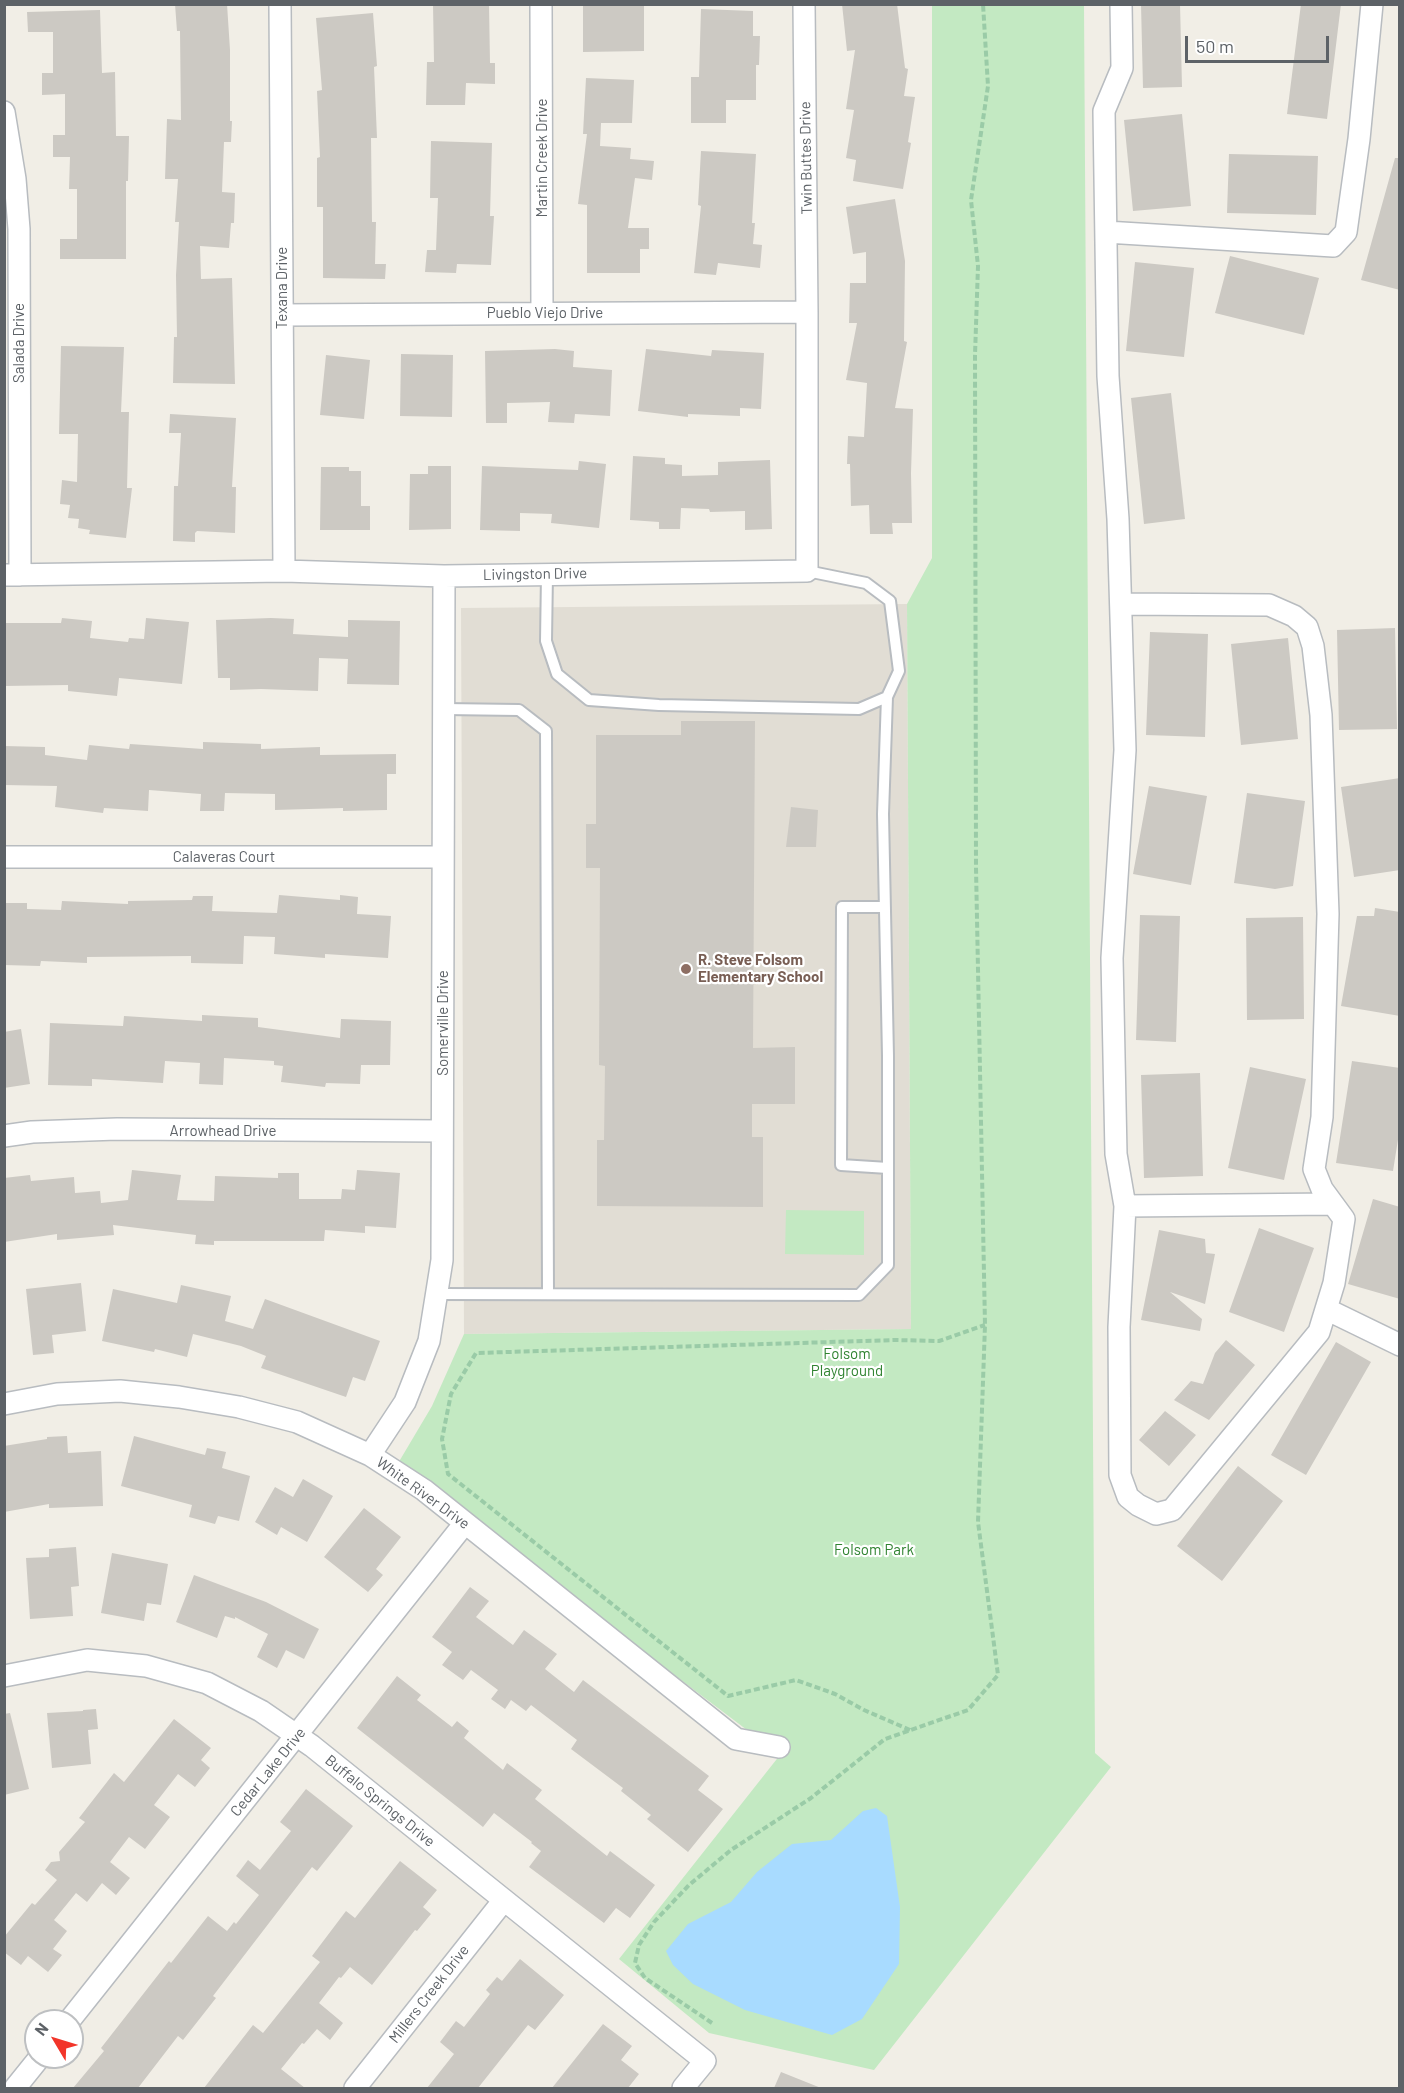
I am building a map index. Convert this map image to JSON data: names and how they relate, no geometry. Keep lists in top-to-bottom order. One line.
{"streets":{"street":["Martin Creek Drive","Twin Buttes Drive","Texana Drive","Pueblo Viejo Drive","Salada Drive","Livingston Drive","Calaveras Court","Somerville Drive","Arrowhead Drive","White River Drive","Cedar Lake Drive","Buffalo Springs Drive","Millers Creek Drive"]},"crossings":[["Martin Creek Drive","Pueblo Viejo Drive"],["Twin Buttes Drive","Pueblo Viejo Drive"],["Texana Drive","Pueblo Viejo Drive"],["Texana Drive","Livingston Drive"],["Salada Drive","Livingston Drive"],["Livingston Drive","Somerville Drive"],["Calaveras Court","Somerville Drive"],["Somerville Drive","Arrowhead Drive"],["Somerville Drive","White River Drive"],["White River Drive","Cedar Lake Drive"],["Cedar Lake Drive","Buffalo Springs Drive"],["Buffalo Springs Drive","Millers Creek Drive"]],"parks":["Folsom Playground","Folsom Park"],"places":["R. Steve Folsom Elementary School"],"scale_bar":"50 m","north":"top left"}
